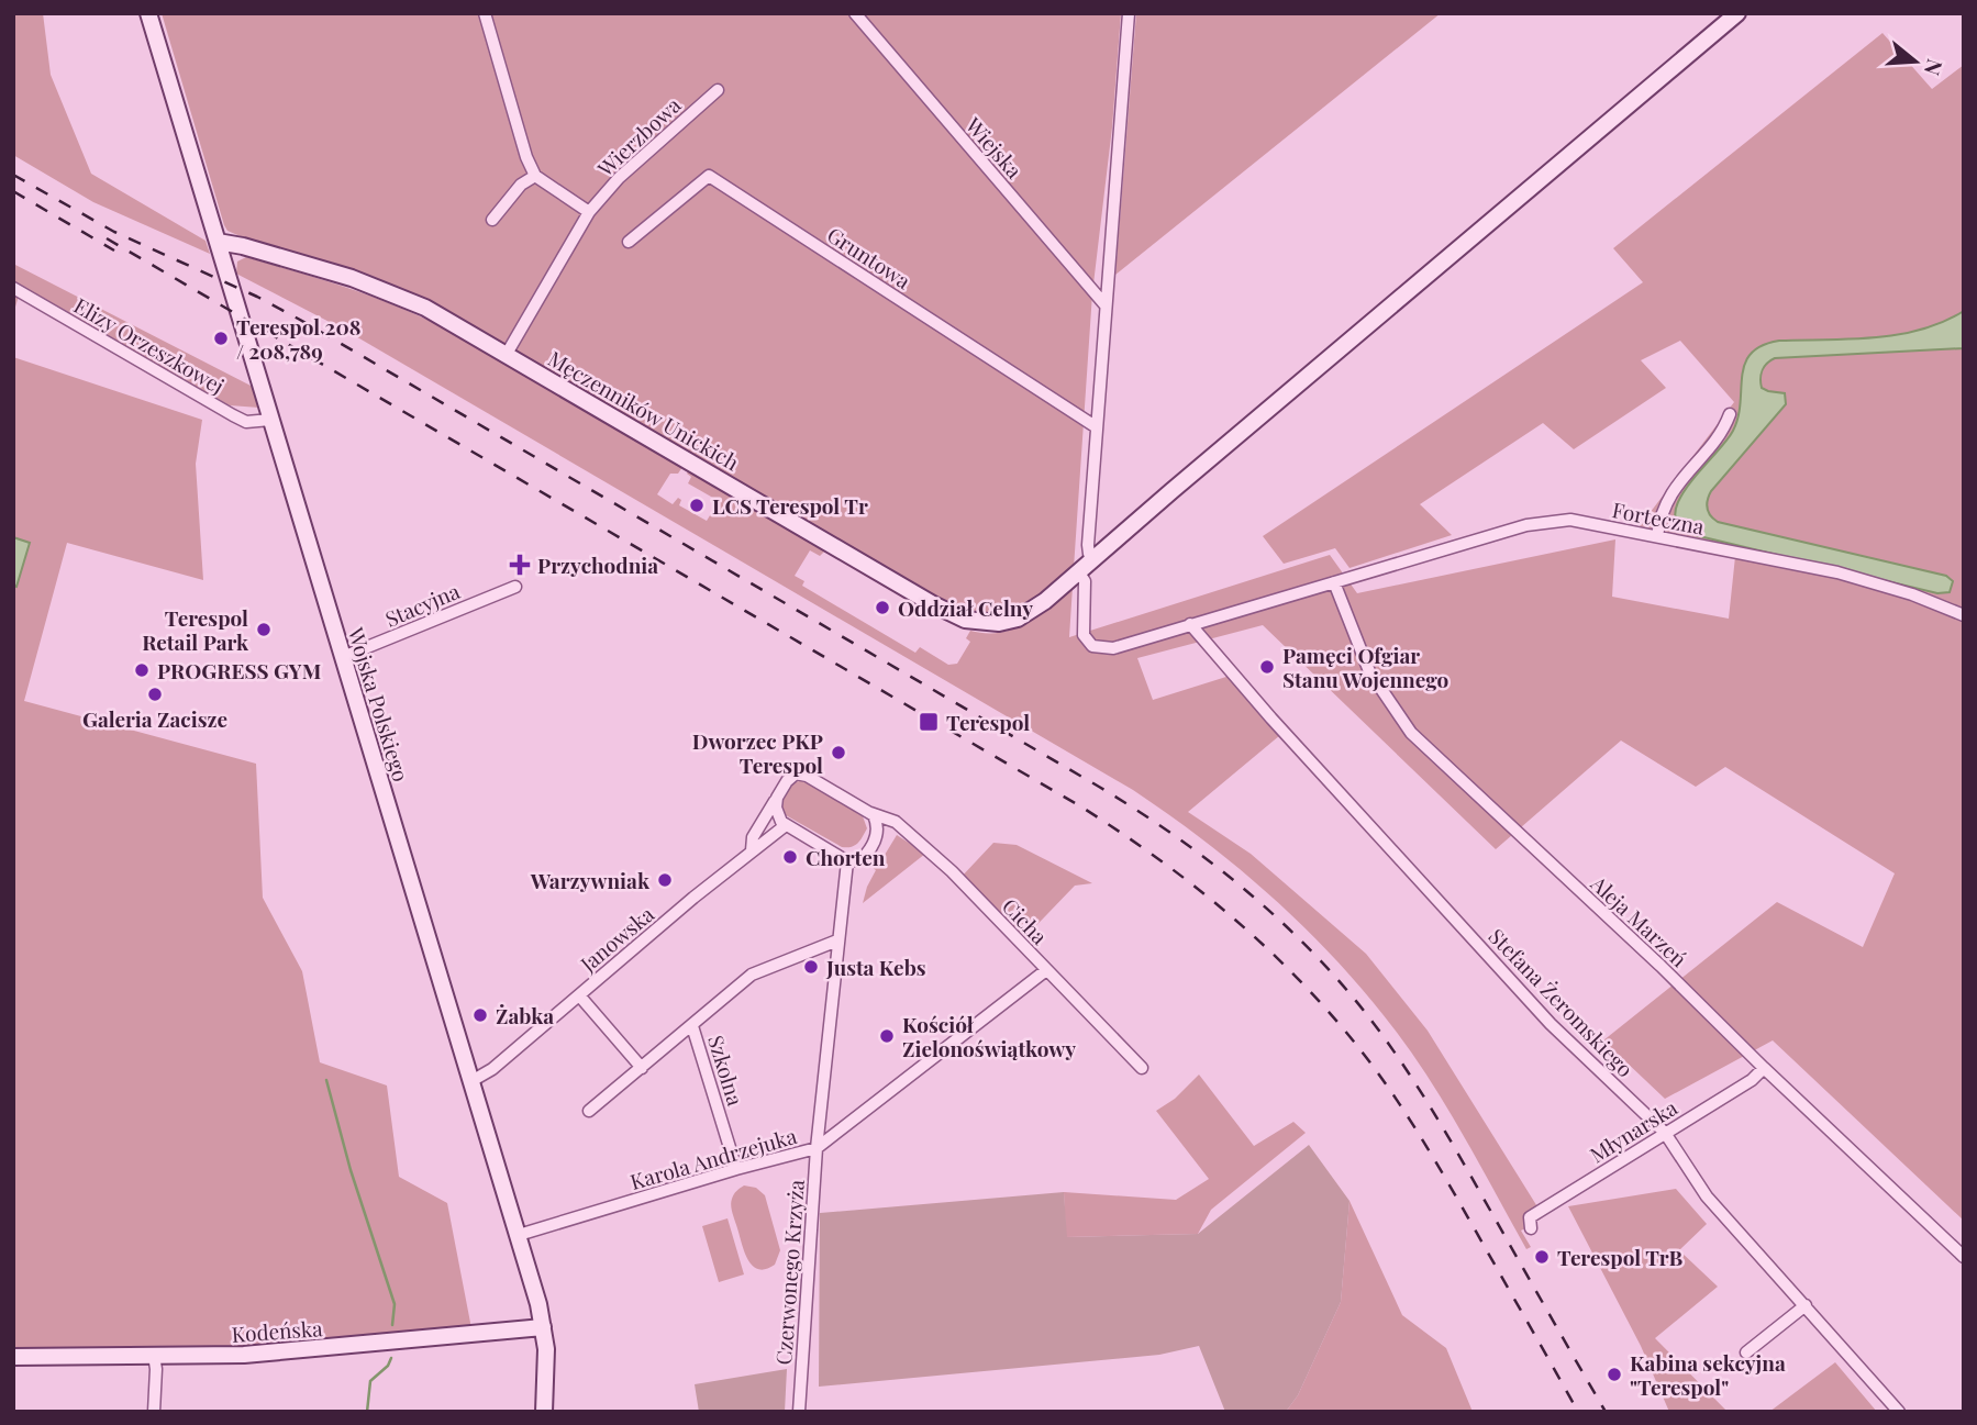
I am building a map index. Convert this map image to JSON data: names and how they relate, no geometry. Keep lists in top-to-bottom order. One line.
{"streets":{"main road":["Męczenników Unickich","Wojska Polskiego","Kodeńska"],"street":["Wierzbowa","Wiejska","Gruntowa","Elizy Orzeszkowej","Forteczna","Stacyjna","Cicha","Aleja Marzeń","Janowska","Stefana Żeromskiego","Szkolna","Młynarska","Karola Andrzejuka","Czerwonego Krzyża"]},"crossings":[["Wierzbowa","Męczenników Unickich"],["Elizy Orzeszkowej","Wojska Polskiego"],["Męczenników Unickich","Forteczna"],["Męczenników Unickich","Wojska Polskiego"],["Forteczna","Aleja Marzeń"],["Forteczna","Stefana Żeromskiego"],["Stacyjna","Wojska Polskiego"],["Wojska Polskiego","Janowska"],["Wojska Polskiego","Karola Andrzejuka"],["Wojska Polskiego","Kodeńska"],["Cicha","Janowska"],["Cicha","Karola Andrzejuka"],["Aleja Marzeń","Młynarska"],["Stefana Żeromskiego","Młynarska"],["Szkolna","Karola Andrzejuka"],["Karola Andrzejuka","Czerwonego Krzyża"]],"places":{"other":["Terespol 208 / 208,789","LCS Terespol Tr","Oddział Celny","Terespol Retail Park","Pamęci Ofgiar Stanu Wojennego","PROGRESS GYM","Galeria Zacisze","Dworzec PKP Terespol","Chorten","Warzywniak","Justa Kebs","Żabka","Kościół Zielonoświątkowy","Terespol TrB","Kabina sekcyjna \"Terespol\""],"health":["Przychodnia"],"transit":["Terespol"]},"north":"right"}
